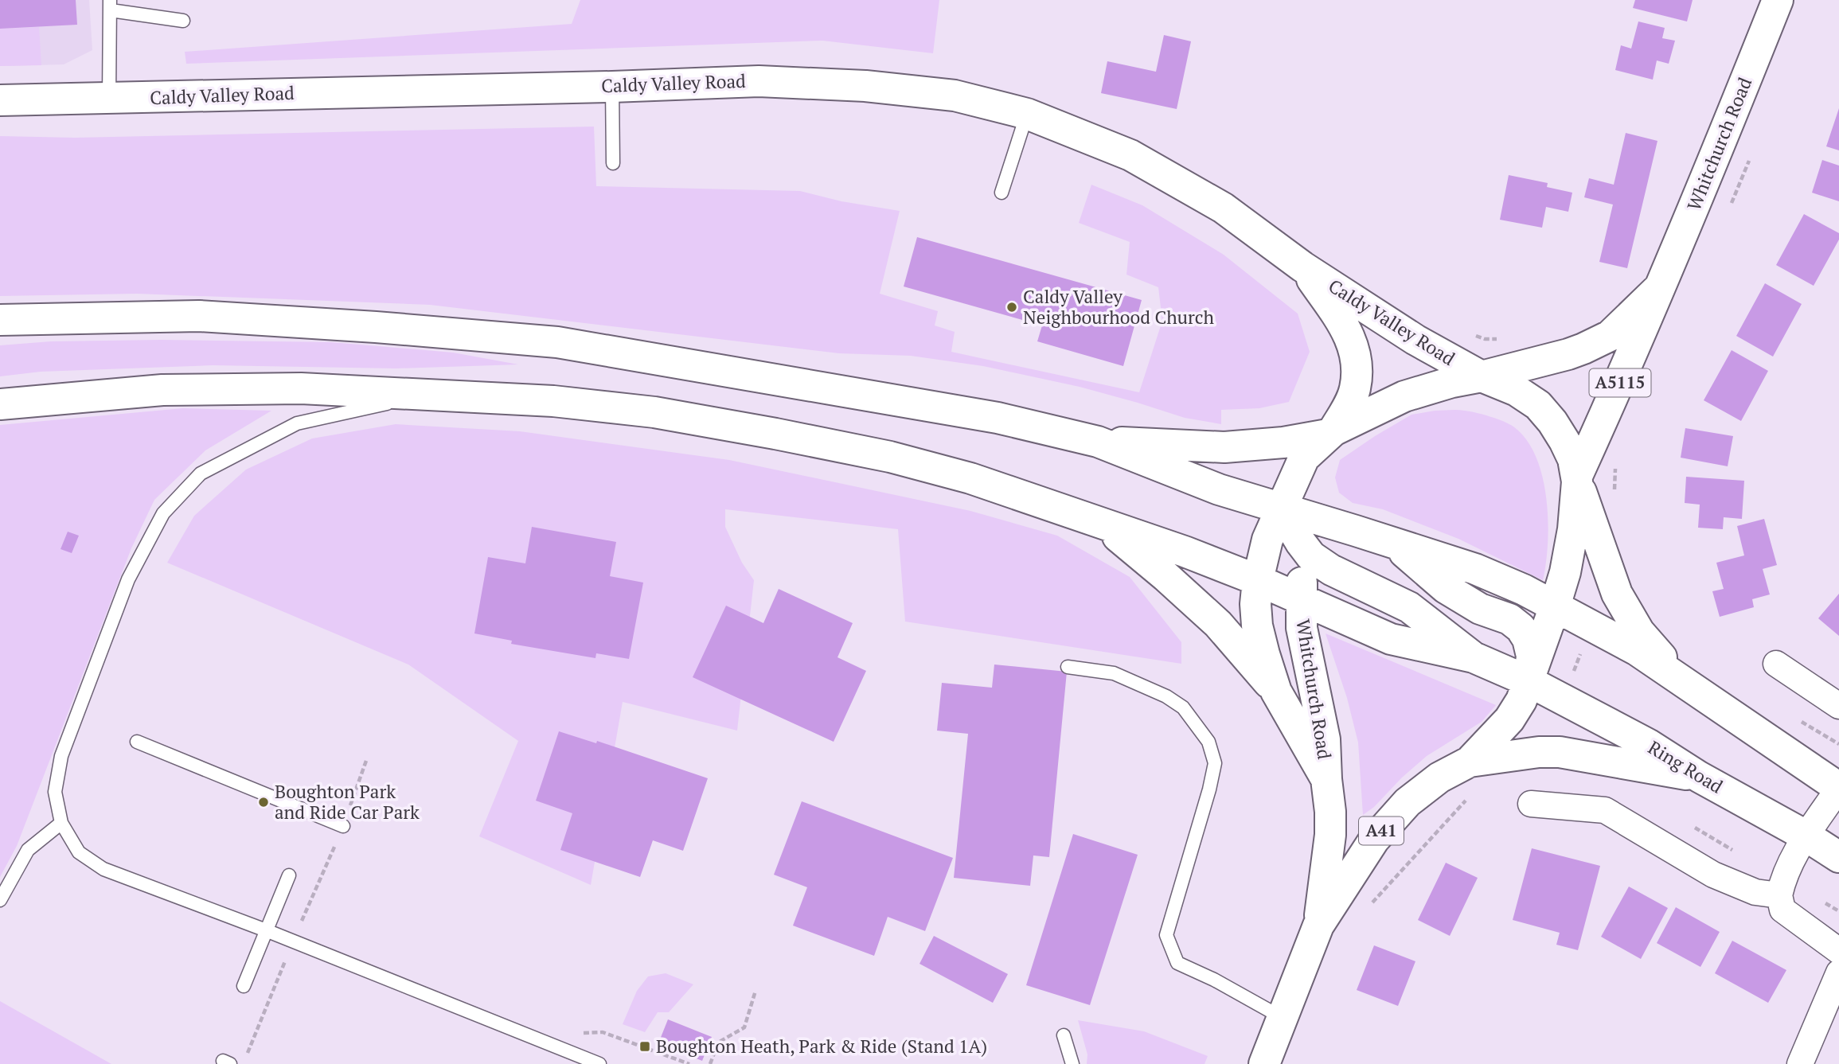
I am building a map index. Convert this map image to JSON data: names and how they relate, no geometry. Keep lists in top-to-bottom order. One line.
{"streets":{"main road":["Caldy Valley Road","Whitchurch Road","A5115","Ring Road","A41"]},"crossings":[["Caldy Valley Road","Whitchurch Road"],["Whitchurch Road","Ring Road"]],"places":{"other":["Caldy Valley Neighbourhood Church","Boughton Park and Ride Car Park"],"transit":["Boughton Heath, Park & Ride (Stand 1A)"]}}
